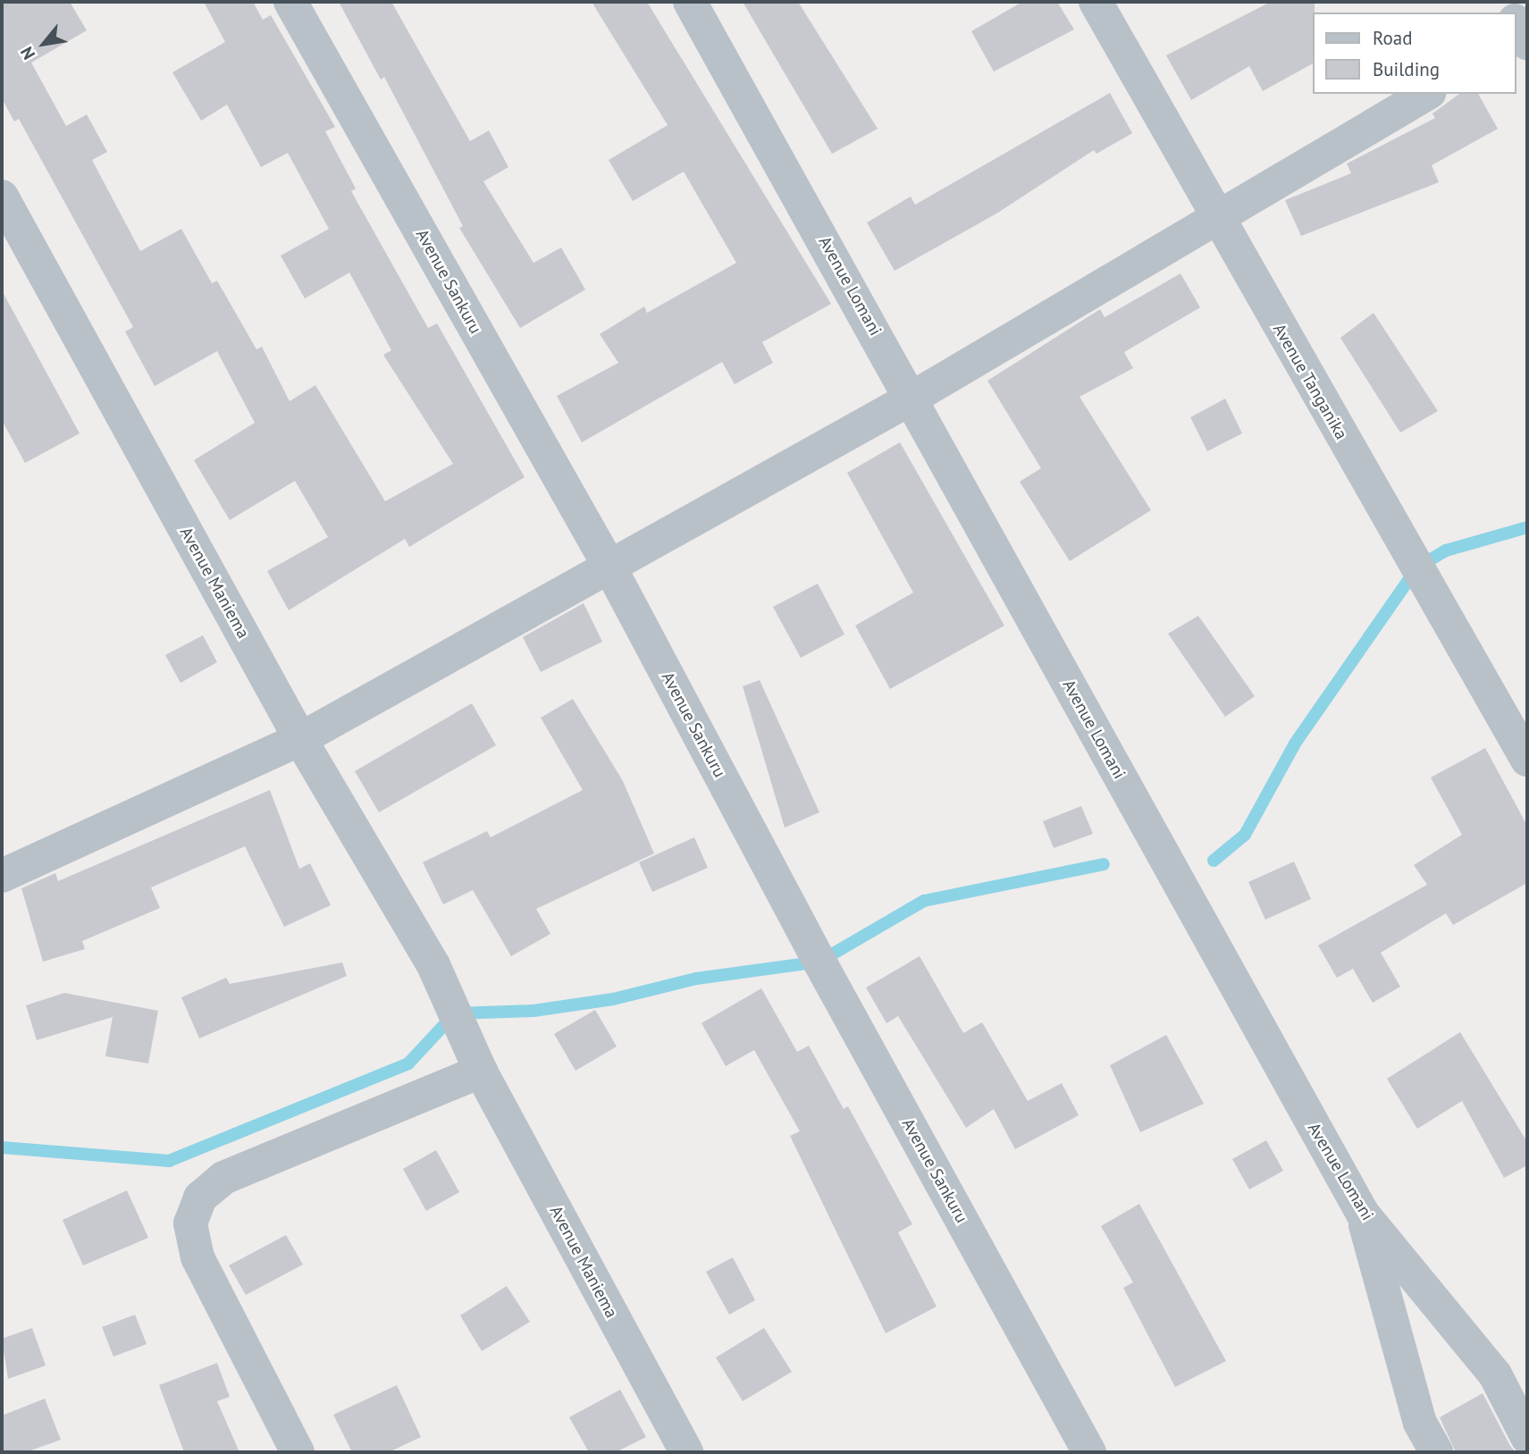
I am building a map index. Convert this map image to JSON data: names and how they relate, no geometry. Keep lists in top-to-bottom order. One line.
{"streets":{"street":["Avenue Sankuru","Avenue Lomani","Avenue Tanganika","Avenue Maniema"]},"legend":["Road","Building"],"north":"bottom left"}
